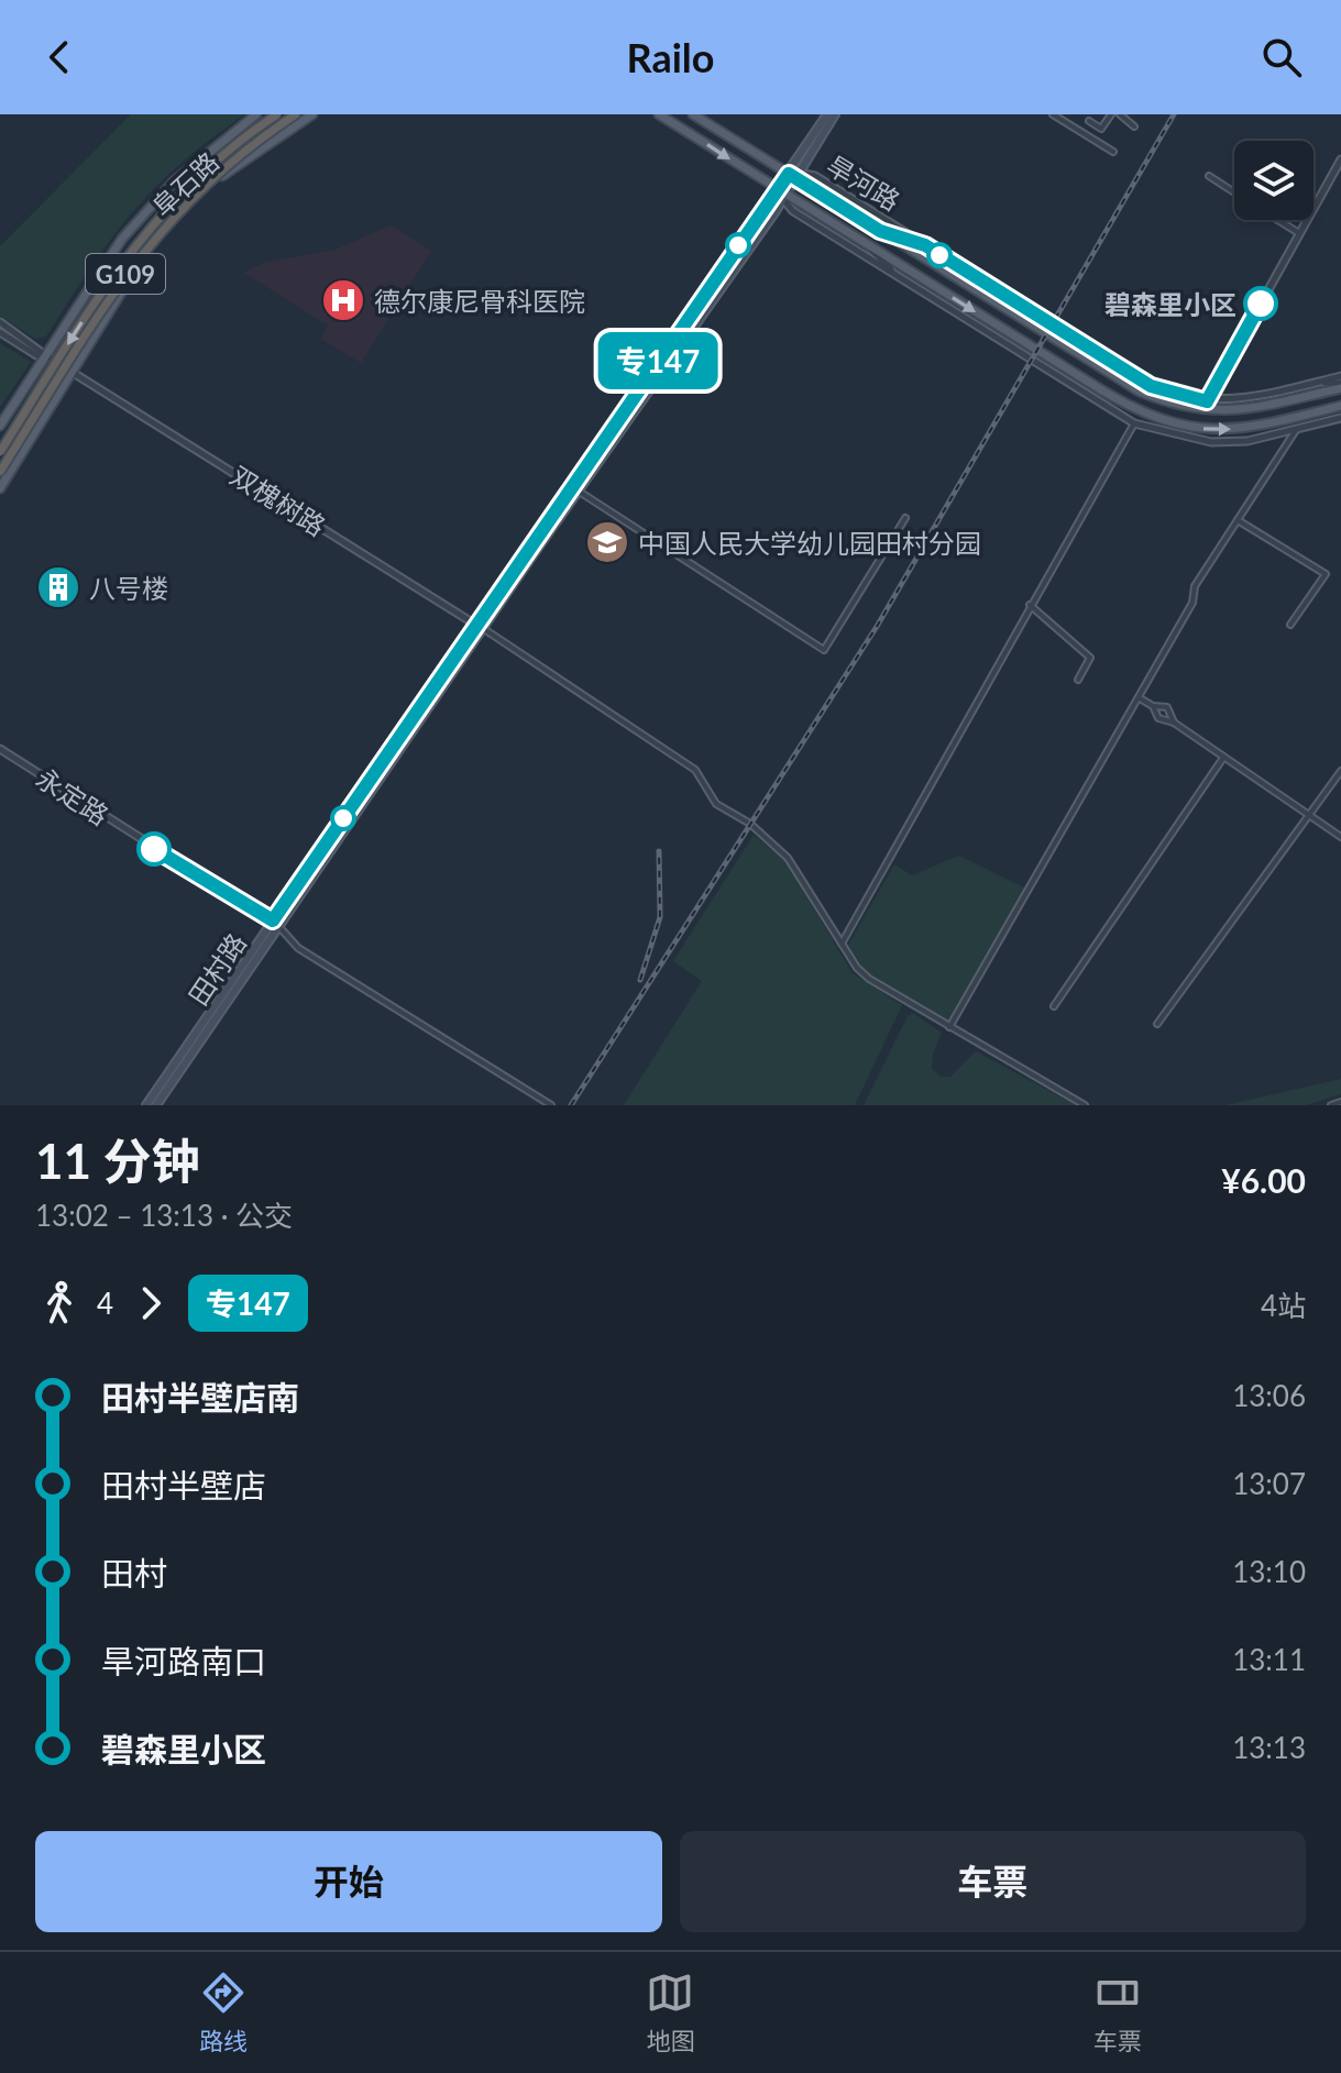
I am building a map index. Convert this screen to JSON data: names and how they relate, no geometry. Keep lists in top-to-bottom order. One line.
{"streets":{"highway":["阜石路","G109"],"main road":["旱河路","田村路"],"street":["双槐树路","永定路"]},"crossings":[["旱河路","田村路"],["阜石路","双槐树路"],["双槐树路","田村路"],["永定路","田村路"]],"places":{"hospital":["德尔康尼骨科医院"],"other":["碧森里小区"],"school or university":["中国人民大学幼儿园田村分园"],"building":["八号楼"]},"lines":["bus line 专147"],"page":{"header":"Railo","on_map":"专147","heading":["11 分钟","13:02 – 13:13 · 公交","¥6.00"],"legs":["4","专147","4站"],"list":[{"name":"田村半壁店南","value":"13:06"},{"name":"田村半壁店","value":"13:07"},{"name":"田村","value":"13:10"},{"name":"旱河路南口","value":"13:11"},{"name":"碧森里小区","value":"13:13"}],"buttons":["开始","车票"],"tabs":["路线","地图","车票"]}}
